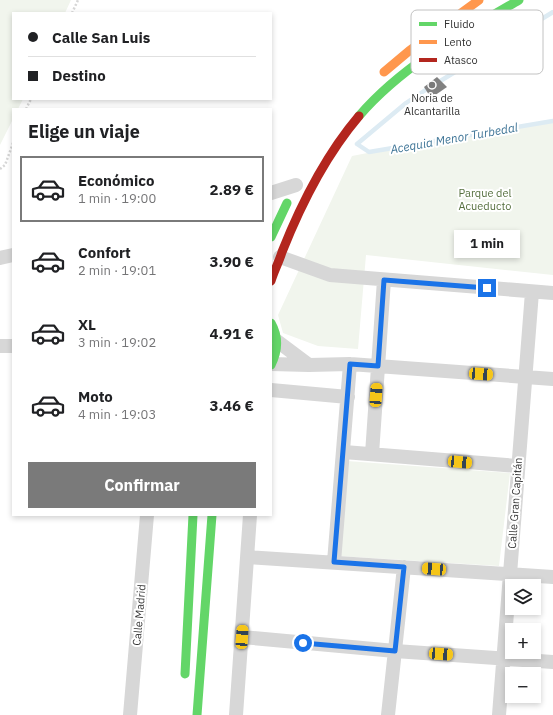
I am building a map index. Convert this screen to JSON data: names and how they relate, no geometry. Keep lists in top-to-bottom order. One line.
{"streets":{"street":["Calle Gran Capitán","Calle Madrid"]},"water":["Acequia Menor Turbedal"],"parks":["Parque del Acueducto"],"places":["Noria de Alcantarilla"],"legend":["Fluido","Lento","Atasco"],"page":{"banner":["Calle San Luis","Destino"],"heading":"Elige un viaje","list":[{"name":"Económico","note":"1 min · 19:00","value":"2.89 €"},{"name":"Confort","note":"2 min · 19:01","value":"3.90 €"},{"name":"XL","note":"3 min · 19:02","value":"4.91 €"},{"name":"Moto","note":"4 min · 19:03","value":"3.46 €"}],"bubble":"1 min","buttons":"Confirmar","map_buttons":["+","−"]}}
